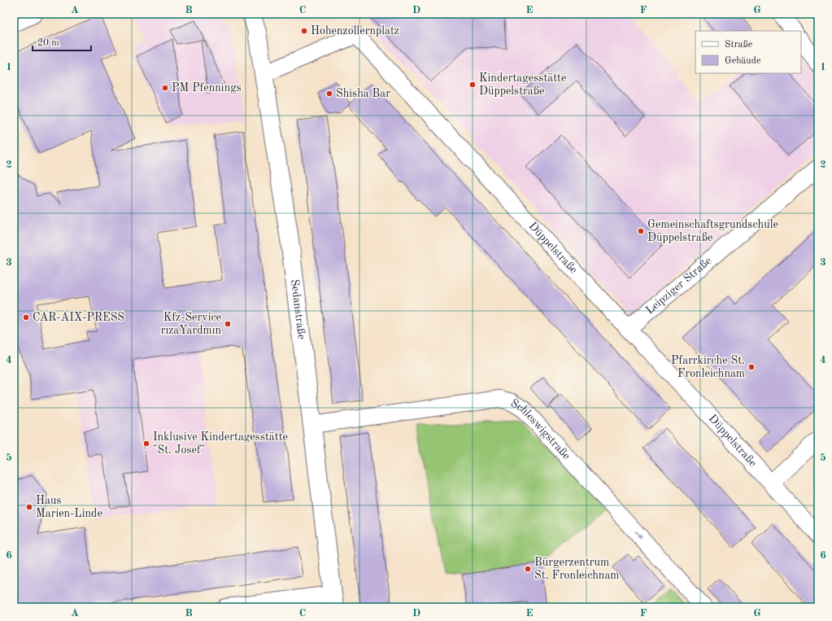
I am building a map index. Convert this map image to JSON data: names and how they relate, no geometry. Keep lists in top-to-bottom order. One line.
{"streets":{"street":["Düppelstraße","Leipziger Straße","Sedanstraße","Schleswigstraße"]},"crossings":[["Düppelstraße","Leipziger Straße"],["Düppelstraße","Sedanstraße"],["Sedanstraße","Schleswigstraße"]],"one_way":["Schleswigstraße"],"places":["Hohenzollernplatz","Kindertagesstätte Düppelstraße","PM Pfennings","Shisha Bar","Gemeinschaftsgrundschule Düppelstraße","CAR-AIX-PRESS","Kfz-Service rızaYardmın","Pfarrkirche St. Fronleichnam","Inklusive Kindertagesstätte \"St. Josef\"","Haus Marien-Linde","Bürgerzentrum St. Fronleichnam"],"legend":["Straße","Gebäude"],"scale_bar":"20 m","grid":{"columns":["A","B","C","D","E","F","G"],"rows":["1","2","3","4","5","6"]}}
